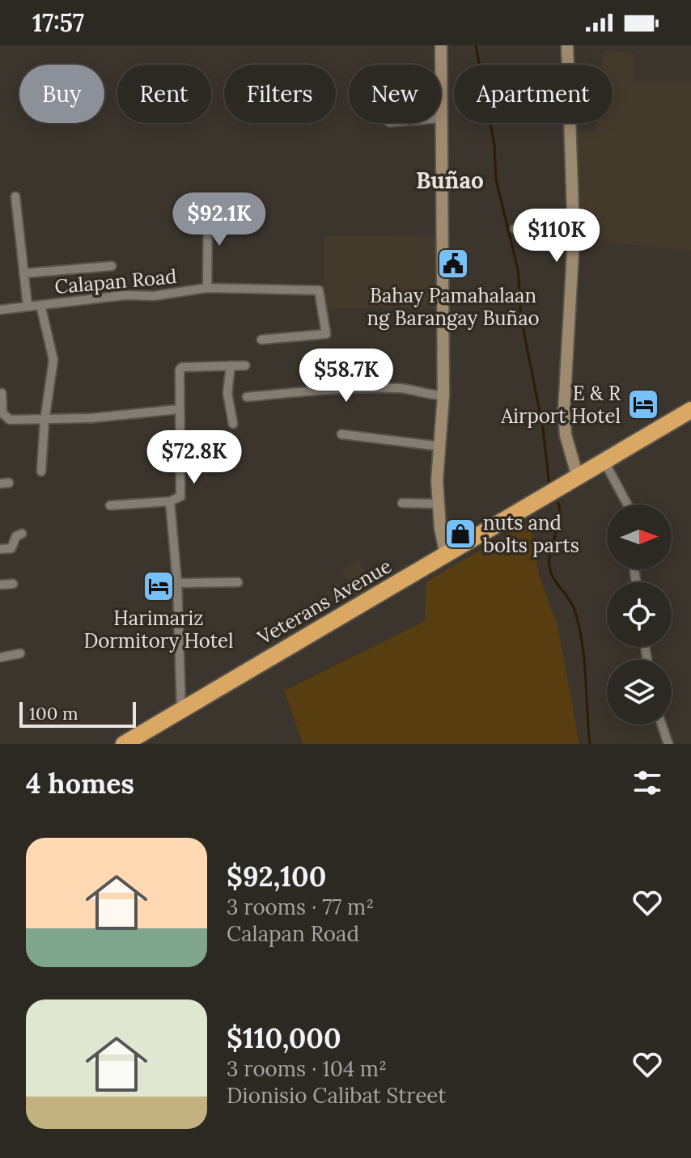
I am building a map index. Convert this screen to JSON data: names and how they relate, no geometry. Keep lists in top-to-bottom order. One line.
{"streets":{"highway":["Veterans Avenue"],"street":["Calapan Road"]},"districts":["Buñao"],"places":{"public building":["Bahay Pamahalaan ng Barangay Buñao"],"hotel":["E & R Airport Hotel","Harimariz Dormitory Hotel"],"shop":["nuts and bolts parts"]},"scale_bar":"100 m","north":"right","page":{"status":"17:57","chip":["Buy","Rent","Filters","New","Apartment"],"price":["$92.1K","$110K","$58.7K","$72.8K"],"scale":"100 m","heading":"4 homes","list":[{"name":"$92,100","note":"3 rooms · 77 m² · Calapan Road"},{"name":"$110,000","note":"3 rooms · 104 m² · Dionisio Calibat Street"}]}}
